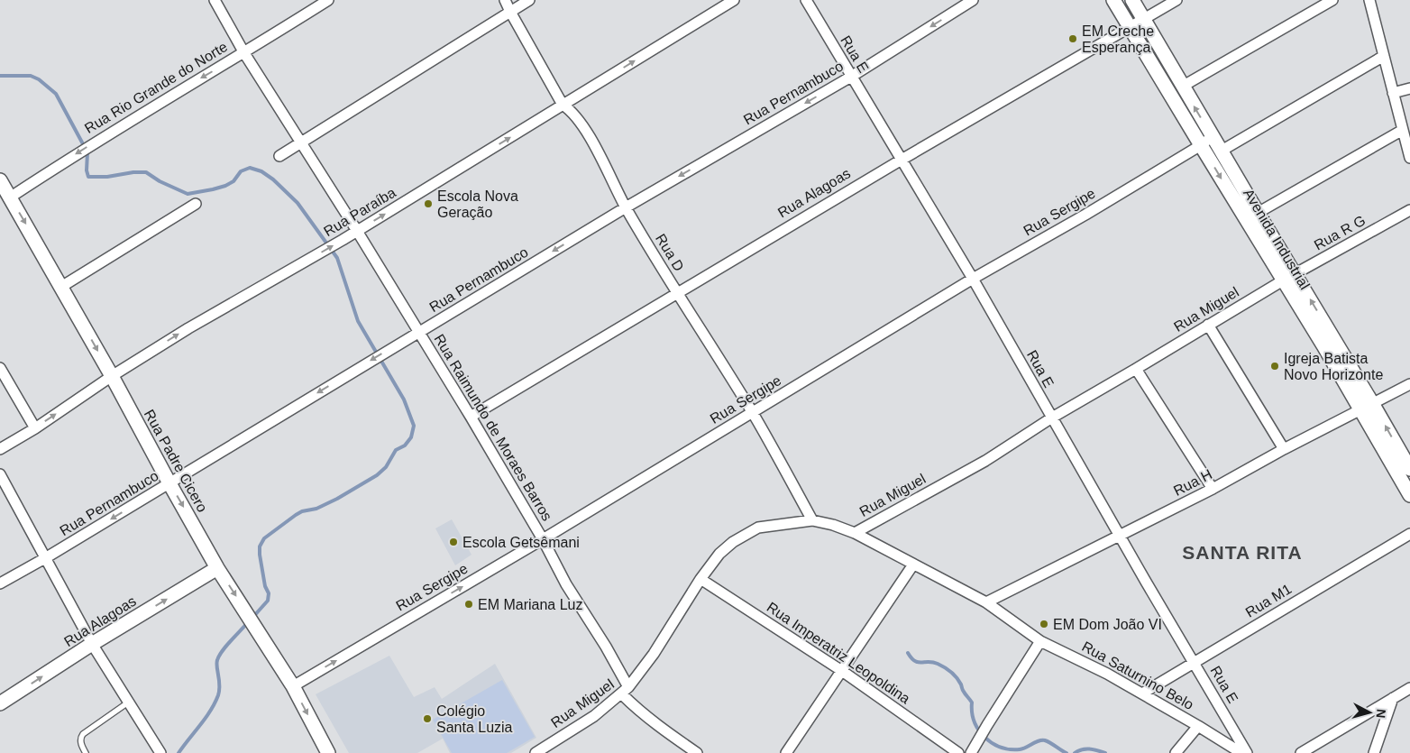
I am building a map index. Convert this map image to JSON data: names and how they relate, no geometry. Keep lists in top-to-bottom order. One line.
{"streets":{"street":["Rua E","Rua Rio Grande do Norte","Rua Pernambuco","Rua Alagoas","Rua Paraíba","Rua Sergipe","Rua R G","Avenida Industrial","Rua D","Rua Miguel","Rua Raimundo de Moraes Barros","Rua Padre Cicero","Rua H","Rua M1","Rua Imperatriz Leopoldina","Rua Saturnino Belo"]},"crossings":[["Rua E","Rua Pernambuco"],["Rua E","Rua Alagoas"],["Rua E","Rua Sergipe"],["Rua E","Rua Miguel"],["Rua E","Rua H"],["Rua E","Rua M1"],["Rua Rio Grande do Norte","Rua Raimundo de Moraes Barros"],["Rua Rio Grande do Norte","Rua Padre Cicero"],["Rua Pernambuco","Rua D"],["Rua Pernambuco","Rua Raimundo de Moraes Barros"],["Rua Pernambuco","Rua Padre Cicero"],["Rua Alagoas","Avenida Industrial"],["Rua Alagoas","Rua D"],["Rua Alagoas","Rua Raimundo de Moraes Barros"],["Rua Alagoas","Rua Padre Cicero"],["Rua Paraíba","Rua D"],["Rua Paraíba","Rua Raimundo de Moraes Barros"],["Rua Paraíba","Rua Padre Cicero"],["Rua Sergipe","Avenida Industrial"],["Rua Sergipe","Rua D"],["Rua Sergipe","Rua Raimundo de Moraes Barros"],["Rua Sergipe","Rua Padre Cicero"],["Rua R G","Avenida Industrial"],["Rua R G","Rua Miguel"],["Avenida Industrial","Rua Miguel"],["Avenida Industrial","Rua H"],["Rua D","Rua Miguel"],["Rua Miguel","Rua Raimundo de Moraes Barros"],["Rua Miguel","Rua Imperatriz Leopoldina"],["Rua Miguel","Rua Saturnino Belo"],["Rua H","Rua Saturnino Belo"],["Rua M1","Rua Saturnino Belo"]],"one_way":["Rua Rio Grande do Norte","Rua Pernambuco","Rua Paraíba","Rua Padre Cicero"],"districts":["SANTA RITA"],"places":["EM Creche Esperança","Escola Nova Geração","Igreja Batista Novo Horizonte","Escola Getsêmani","EM Mariana Luz","EM Dom João VI","Colégio Santa Luzia"],"north":"right"}
